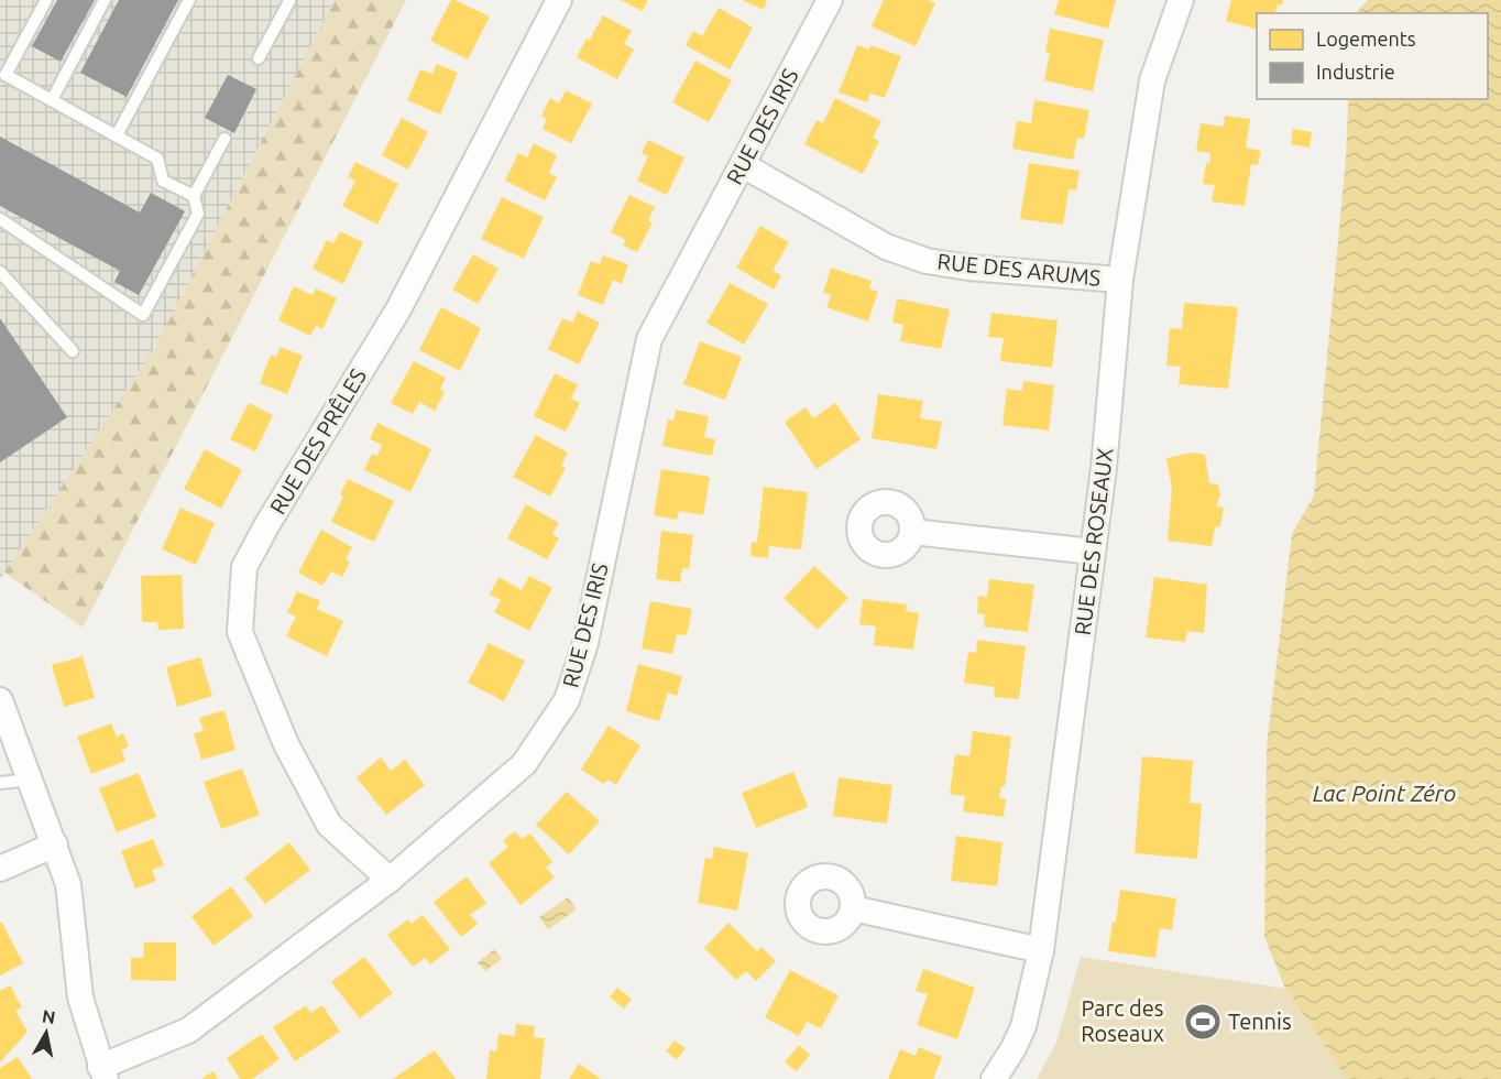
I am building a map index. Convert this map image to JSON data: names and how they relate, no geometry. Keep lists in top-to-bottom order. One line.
{"streets":{"street":["RUE DES IRIS","RUE DES ARUMS","RUE DES PRÊLES","RUE DES ROSEAUX"]},"crossings":[["RUE DES IRIS","RUE DES ARUMS"],["RUE DES IRIS","RUE DES PRÊLES"],["RUE DES ARUMS","RUE DES ROSEAUX"]],"water":["Lac Point Zéro"],"parks":["Parc des Roseaux"],"places":{"sports":["Tennis"]},"legend":["Logements","Industrie"],"north":"top"}
